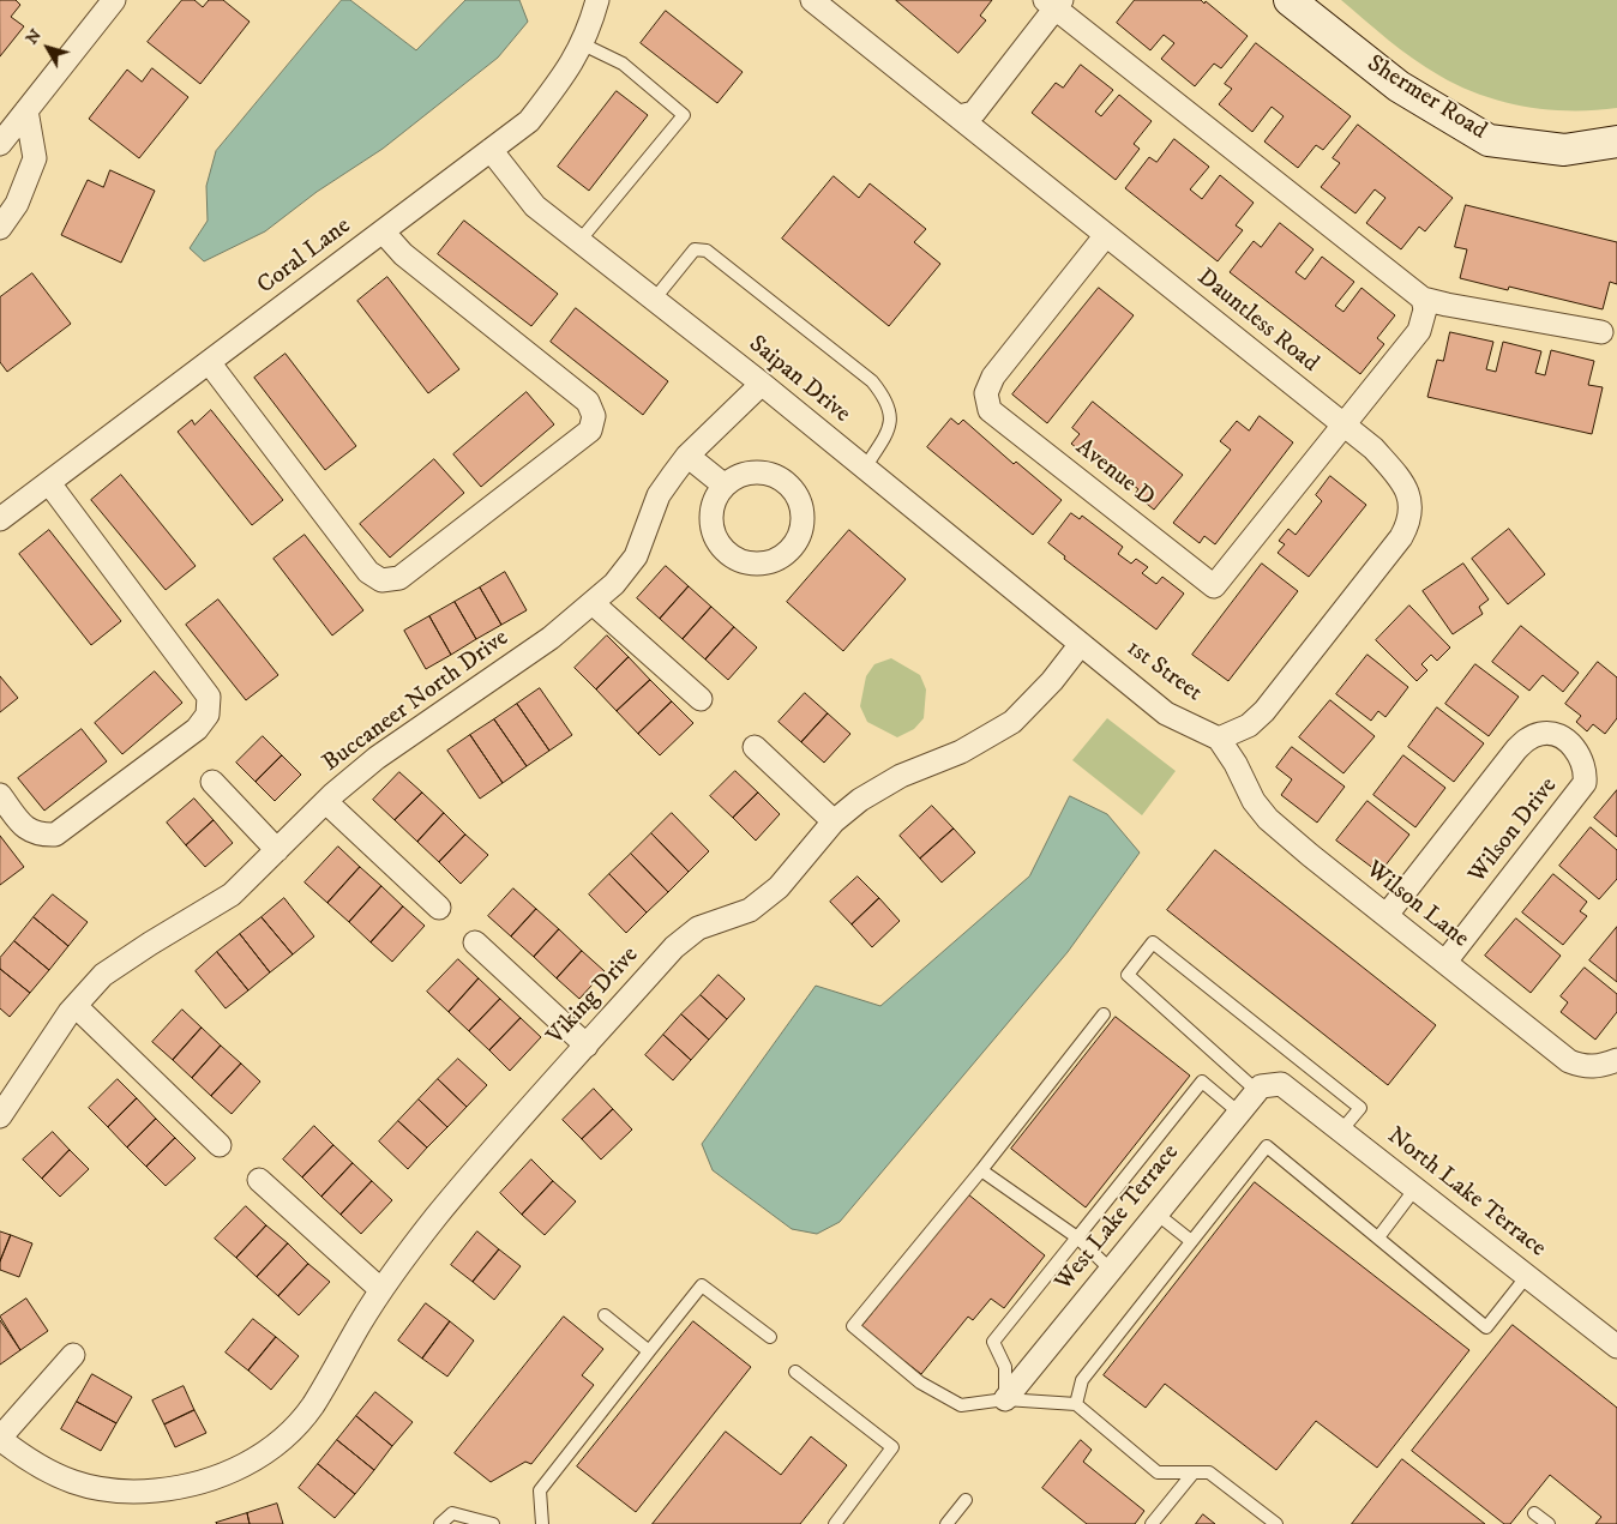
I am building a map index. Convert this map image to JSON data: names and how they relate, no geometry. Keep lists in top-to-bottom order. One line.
{"streets":{"street":["Shermer Road","Coral Lane","Dauntless Road","Saipan Drive","Avenue D","1st Street","Buccaneer North Drive","Wilson Drive","Wilson Lane","Viking Drive","North Lake Terrace","West Lake Terrace"]},"crossings":[["Coral Lane","Saipan Drive"],["Dauntless Road","Avenue D"],["Dauntless Road","1st Street"],["Dauntless Road","Wilson Lane"],["Saipan Drive","1st Street"],["Saipan Drive","Buccaneer North Drive"],["Saipan Drive","Viking Drive"],["1st Street","Wilson Lane"],["1st Street","Viking Drive"],["Wilson Drive","Wilson Lane"],["North Lake Terrace","West Lake Terrace"]],"north":"top left"}
